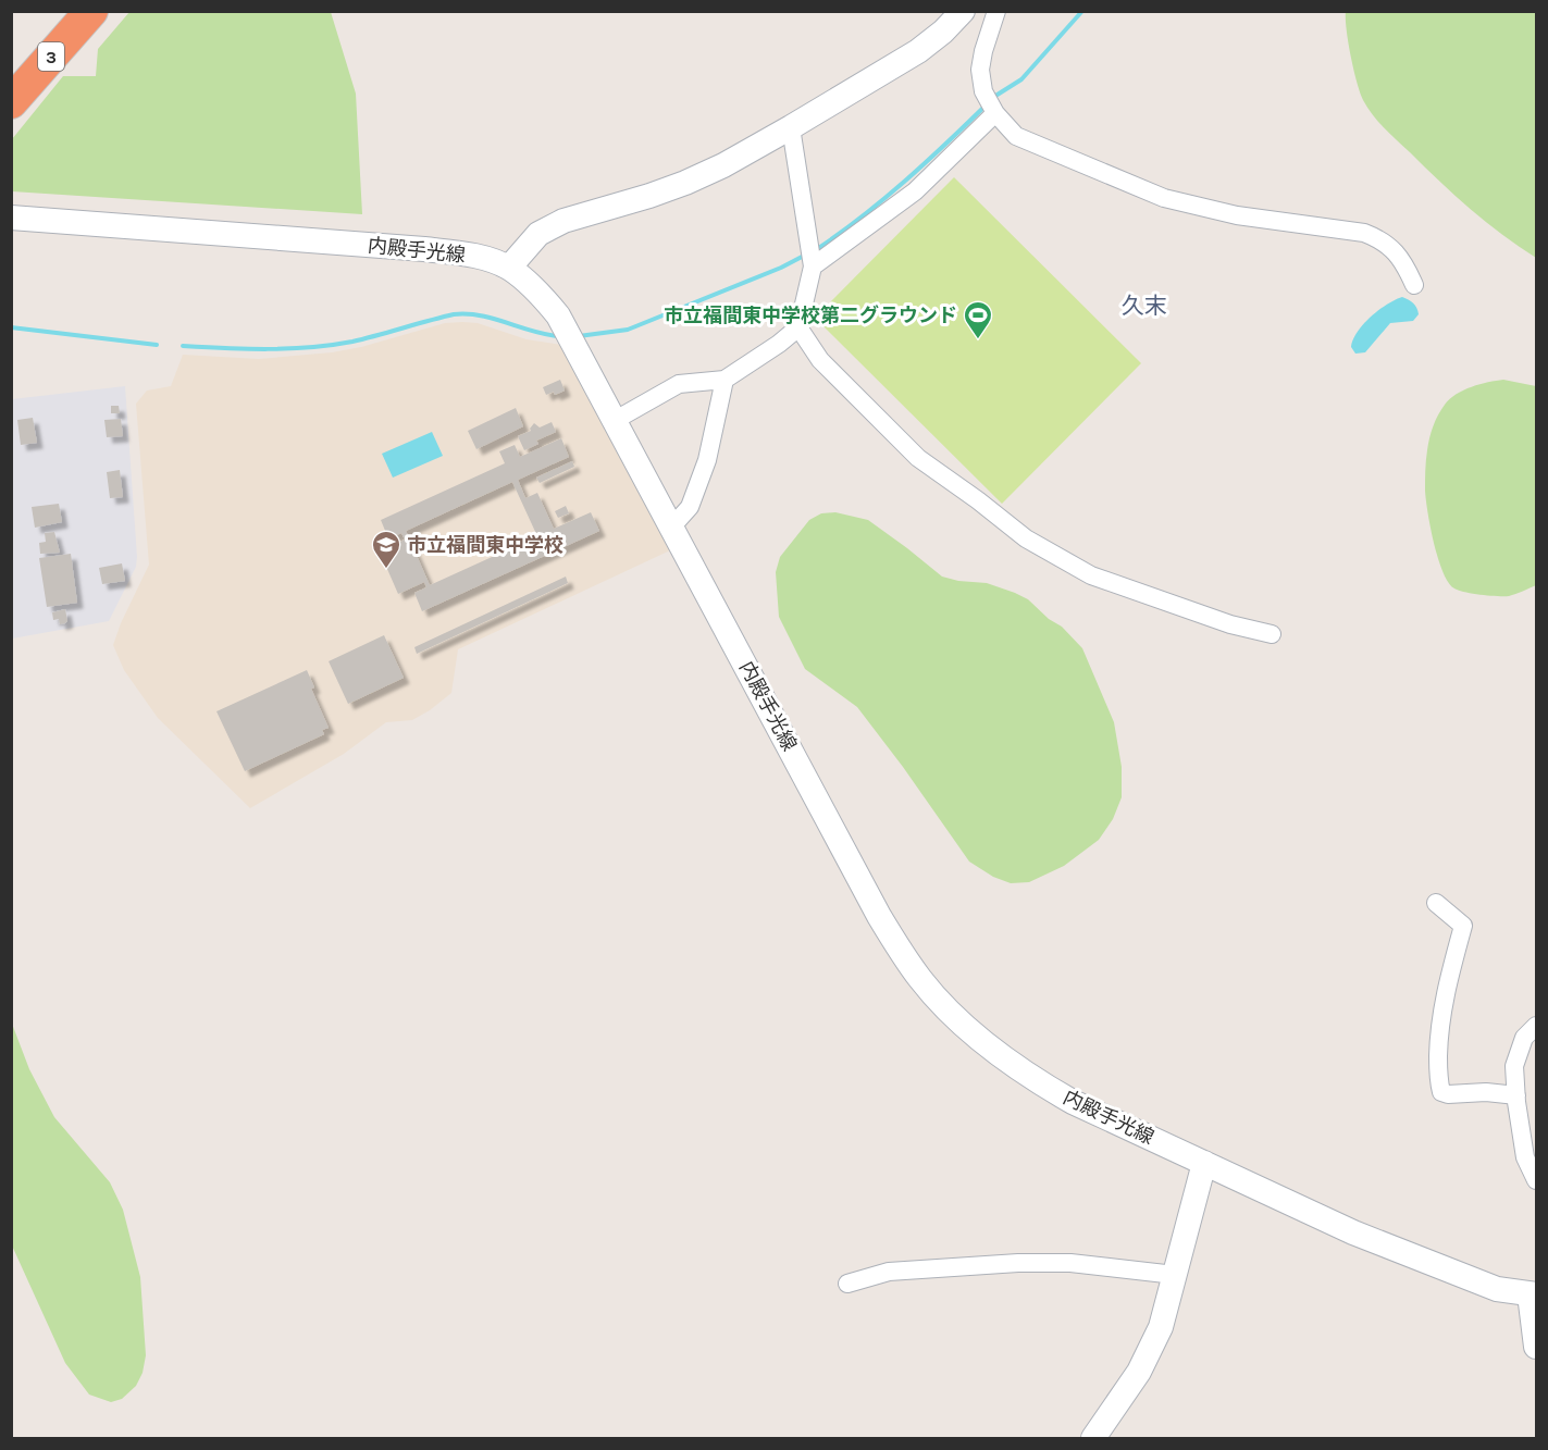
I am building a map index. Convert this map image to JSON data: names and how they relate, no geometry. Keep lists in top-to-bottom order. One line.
{"streets":{"highway":["3"],"main road":["内殿手光線"]},"districts":["久末"],"places":{"sports":["市立福間東中学校第二グラウンド"],"school or university":["市立福間東中学校"]}}
